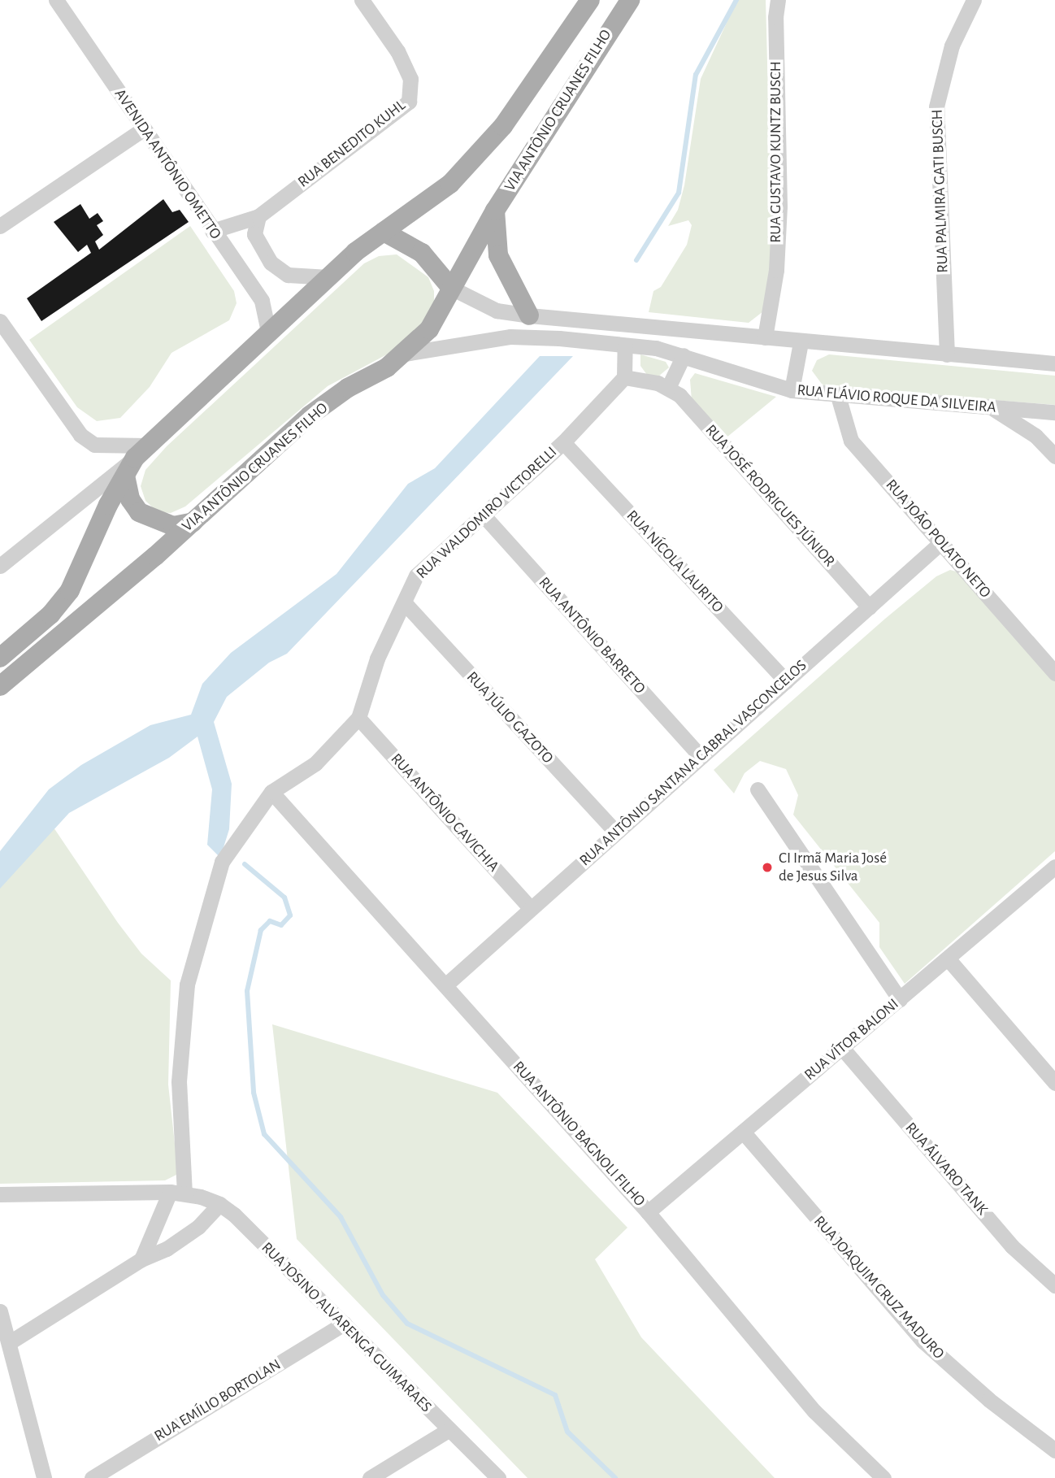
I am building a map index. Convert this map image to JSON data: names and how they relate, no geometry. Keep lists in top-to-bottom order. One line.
{"streets":{"main road":["VIA ANTÔNIO CRUANES FILHO"],"street":["RUA BENEDITO KUHL","RUA GUSTAVO KUNTZ BUSCH","AVENIDA ANTÔNIO OMETTO","RUA PALMIRA GATI BUSCH","RUA FLÁVIO ROQUE DA SILVEIRA","RUA JOSÉ RODRIGUES JÚNIOR","RUA WALDOMIRO VICTORELLI","RUA JOÃO POLATO NETO","RUA NÍCOLA LAURITO","RUA ANTÔNIO BARRETO","RUA JÚLIO GAZOTO","RUA ANTÔNIO SANTANA CABRAL VASCONCELOS","RUA ANTÔNIO CAVICHIA","RUA VÍTOR BALONI","RUA ANTÔNIO BAGNOLI FILHO","RUA ÁLVARO TANK","RUA JOAQUIM CRUZ MADURO","RUA JOSINO ALVARENGA GUIMARAES","RUA EMÍLIO BORTOLAN"]},"crossings":[["VIA ANTÔNIO CRUANES FILHO","AVENIDA ANTÔNIO OMETTO"],["VIA ANTÔNIO CRUANES FILHO","RUA FLÁVIO ROQUE DA SILVEIRA"],["RUA BENEDITO KUHL","AVENIDA ANTÔNIO OMETTO"],["RUA FLÁVIO ROQUE DA SILVEIRA","RUA JOÃO POLATO NETO"],["RUA JOSÉ RODRIGUES JÚNIOR","RUA WALDOMIRO VICTORELLI"],["RUA JOSÉ RODRIGUES JÚNIOR","RUA ANTÔNIO SANTANA CABRAL VASCONCELOS"],["RUA WALDOMIRO VICTORELLI","RUA NÍCOLA LAURITO"],["RUA WALDOMIRO VICTORELLI","RUA ANTÔNIO BARRETO"],["RUA WALDOMIRO VICTORELLI","RUA JÚLIO GAZOTO"],["RUA WALDOMIRO VICTORELLI","RUA ANTÔNIO CAVICHIA"],["RUA WALDOMIRO VICTORELLI","RUA ANTÔNIO BAGNOLI FILHO"],["RUA JOÃO POLATO NETO","RUA ANTÔNIO SANTANA CABRAL VASCONCELOS"],["RUA NÍCOLA LAURITO","RUA ANTÔNIO SANTANA CABRAL VASCONCELOS"],["RUA ANTÔNIO BARRETO","RUA ANTÔNIO SANTANA CABRAL VASCONCELOS"],["RUA JÚLIO GAZOTO","RUA ANTÔNIO SANTANA CABRAL VASCONCELOS"],["RUA ANTÔNIO SANTANA CABRAL VASCONCELOS","RUA ANTÔNIO CAVICHIA"],["RUA ANTÔNIO SANTANA CABRAL VASCONCELOS","RUA ANTÔNIO BAGNOLI FILHO"],["RUA VÍTOR BALONI","RUA ANTÔNIO BAGNOLI FILHO"],["RUA VÍTOR BALONI","RUA ÁLVARO TANK"],["RUA VÍTOR BALONI","RUA JOAQUIM CRUZ MADURO"],["RUA JOSINO ALVARENGA GUIMARAES","RUA EMÍLIO BORTOLAN"]],"places":["CI Irmã Maria José de Jesus Silva"]}
